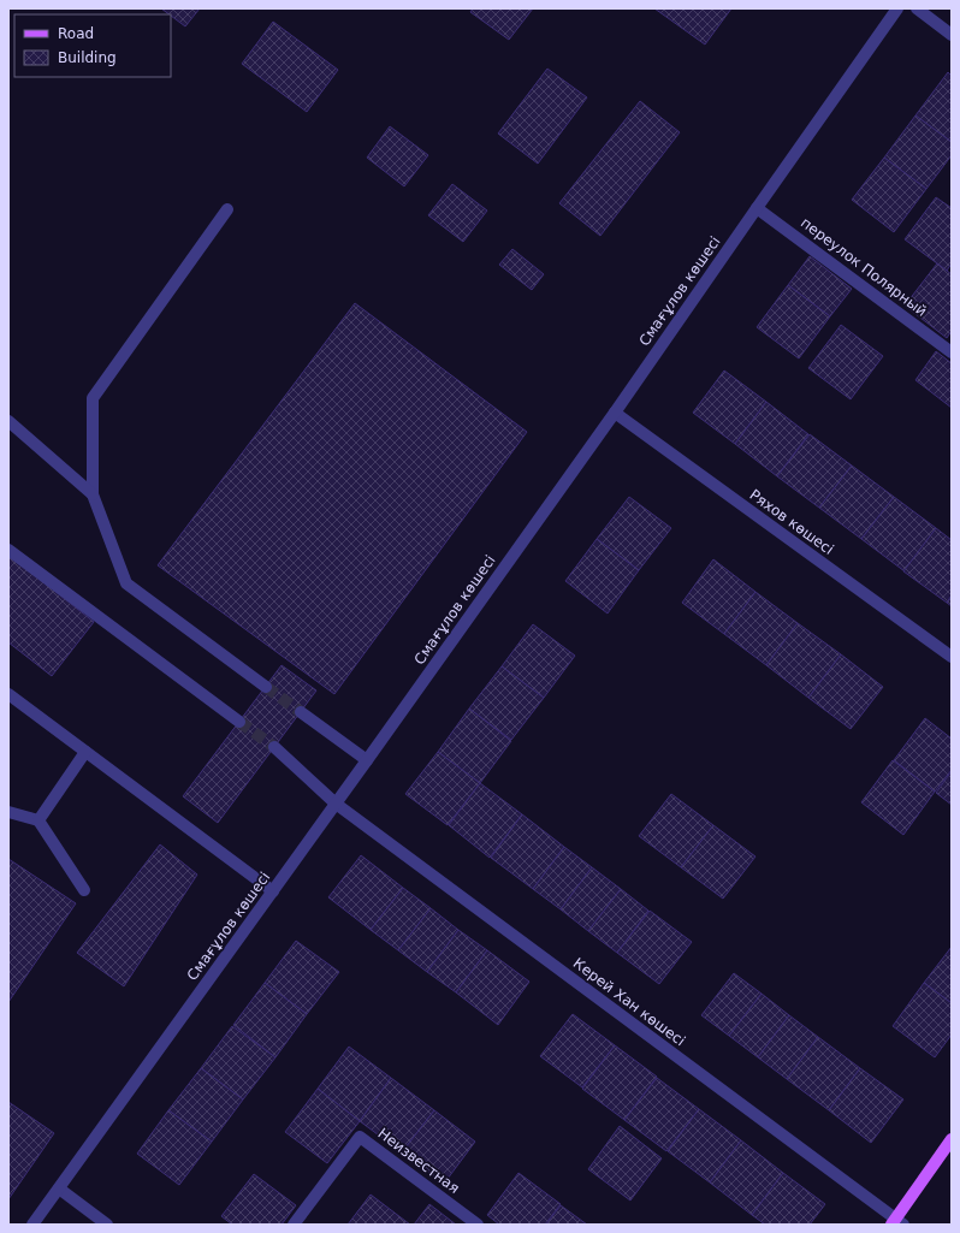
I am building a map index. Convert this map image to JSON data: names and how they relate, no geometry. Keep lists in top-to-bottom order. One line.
{"streets":{"street":["переулок Полярный","Смағұлов көшесі","Ряхов көшесі","Керей Хан көшесі","Неизвестная"]},"crossings":[["переулок Полярный","Смағұлов көшесі"],["Смағұлов көшесі","Ряхов көшесі"],["Смағұлов көшесі","Керей Хан көшесі"]],"legend":["Road","Building"]}
